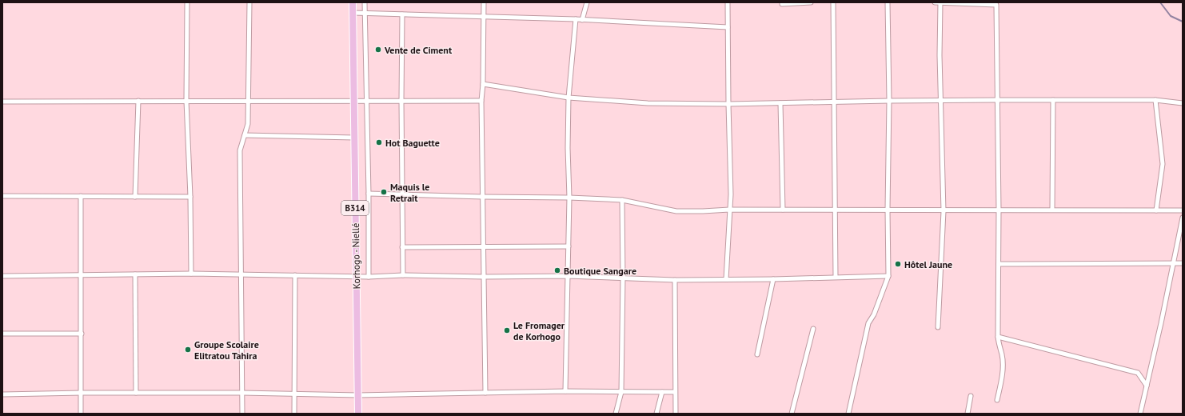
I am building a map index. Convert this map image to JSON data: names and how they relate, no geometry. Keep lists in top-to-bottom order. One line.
{"streets":{"main road":["B314","Korhogo - Niellé"]},"places":["Vente de Ciment","Hot Baguette","Maquis le Retrait","Hôtel Jaune","Boutique Sangare","Le Fromager de Korhogo","Groupe Scolaire Elitratou Tahira"]}
